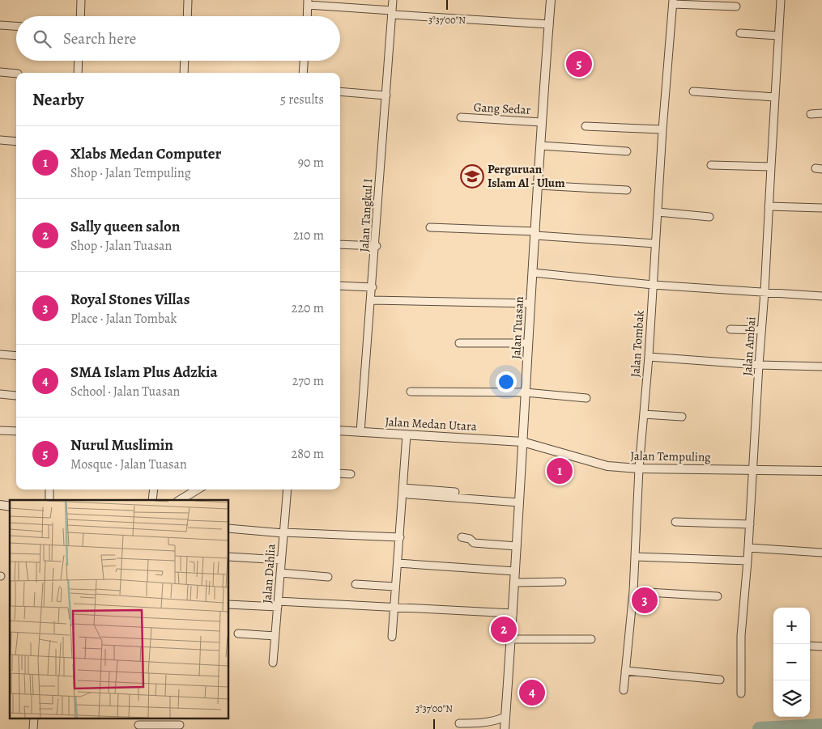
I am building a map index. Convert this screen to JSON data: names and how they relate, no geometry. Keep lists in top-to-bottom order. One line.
{"streets":{"street":["Gang Sedar","Jalan Tangkul I","Jalan Tuasan","Jalan Tombak","Jalan Ambai","Jalan Medan Utara","Jalan Tempuling","Jalan Dahlia"]},"crossings":[["Gang Sedar","Jalan Tuasan"],["Jalan Tangkul I","Jalan Medan Utara"],["Jalan Tuasan","Jalan Medan Utara"],["Jalan Tuasan","Jalan Tempuling"],["Jalan Tombak","Jalan Tempuling"],["Jalan Ambai","Jalan Tempuling"],["Jalan Medan Utara","Jalan Tempuling"]],"places":{"school or university":["Perguruan Islam Al - Ulum"]},"page":{"search":"Search here","pins":["5","1","3","2","4"],"heading":["Nearby","5 results"],"list":[{"mark":"1","name":"Xlabs Medan Computer","note":"Shop · Jalan Tempuling","value":"90 m"},{"mark":"2","name":"Sally queen salon","note":"Shop · Jalan Tuasan","value":"210 m"},{"mark":"3","name":"Royal Stones Villas","note":"Place · Jalan Tombak","value":"220 m"},{"mark":"4","name":"SMA Islam Plus Adzkia","note":"School · Jalan Tuasan","value":"270 m"},{"mark":"5","name":"Nurul Muslimin","note":"Mosque · Jalan Tuasan","value":"280 m"}],"map_buttons":["+","−"]},"coordinates":["3°37'00\"N"]}
